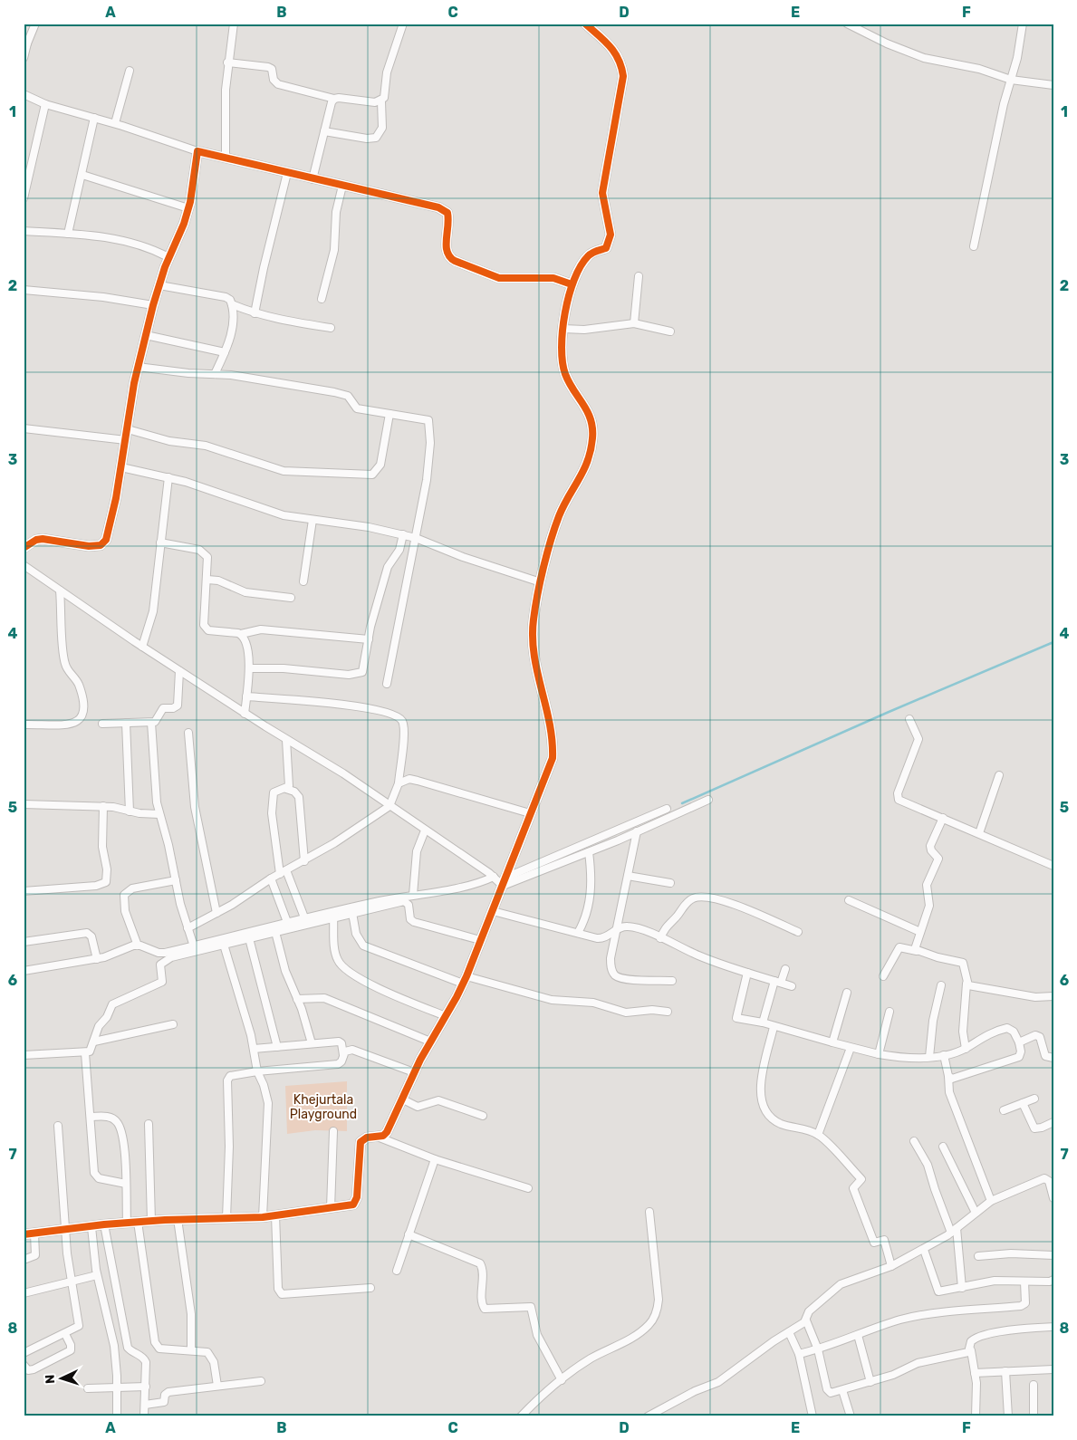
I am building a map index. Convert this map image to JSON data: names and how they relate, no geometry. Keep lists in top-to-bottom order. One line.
{"parks":["Khejurtala Playground"],"north":"left","grid":{"columns":["A","B","C","D","E","F"],"rows":["1","2","3","4","5","6","7","8"]}}
